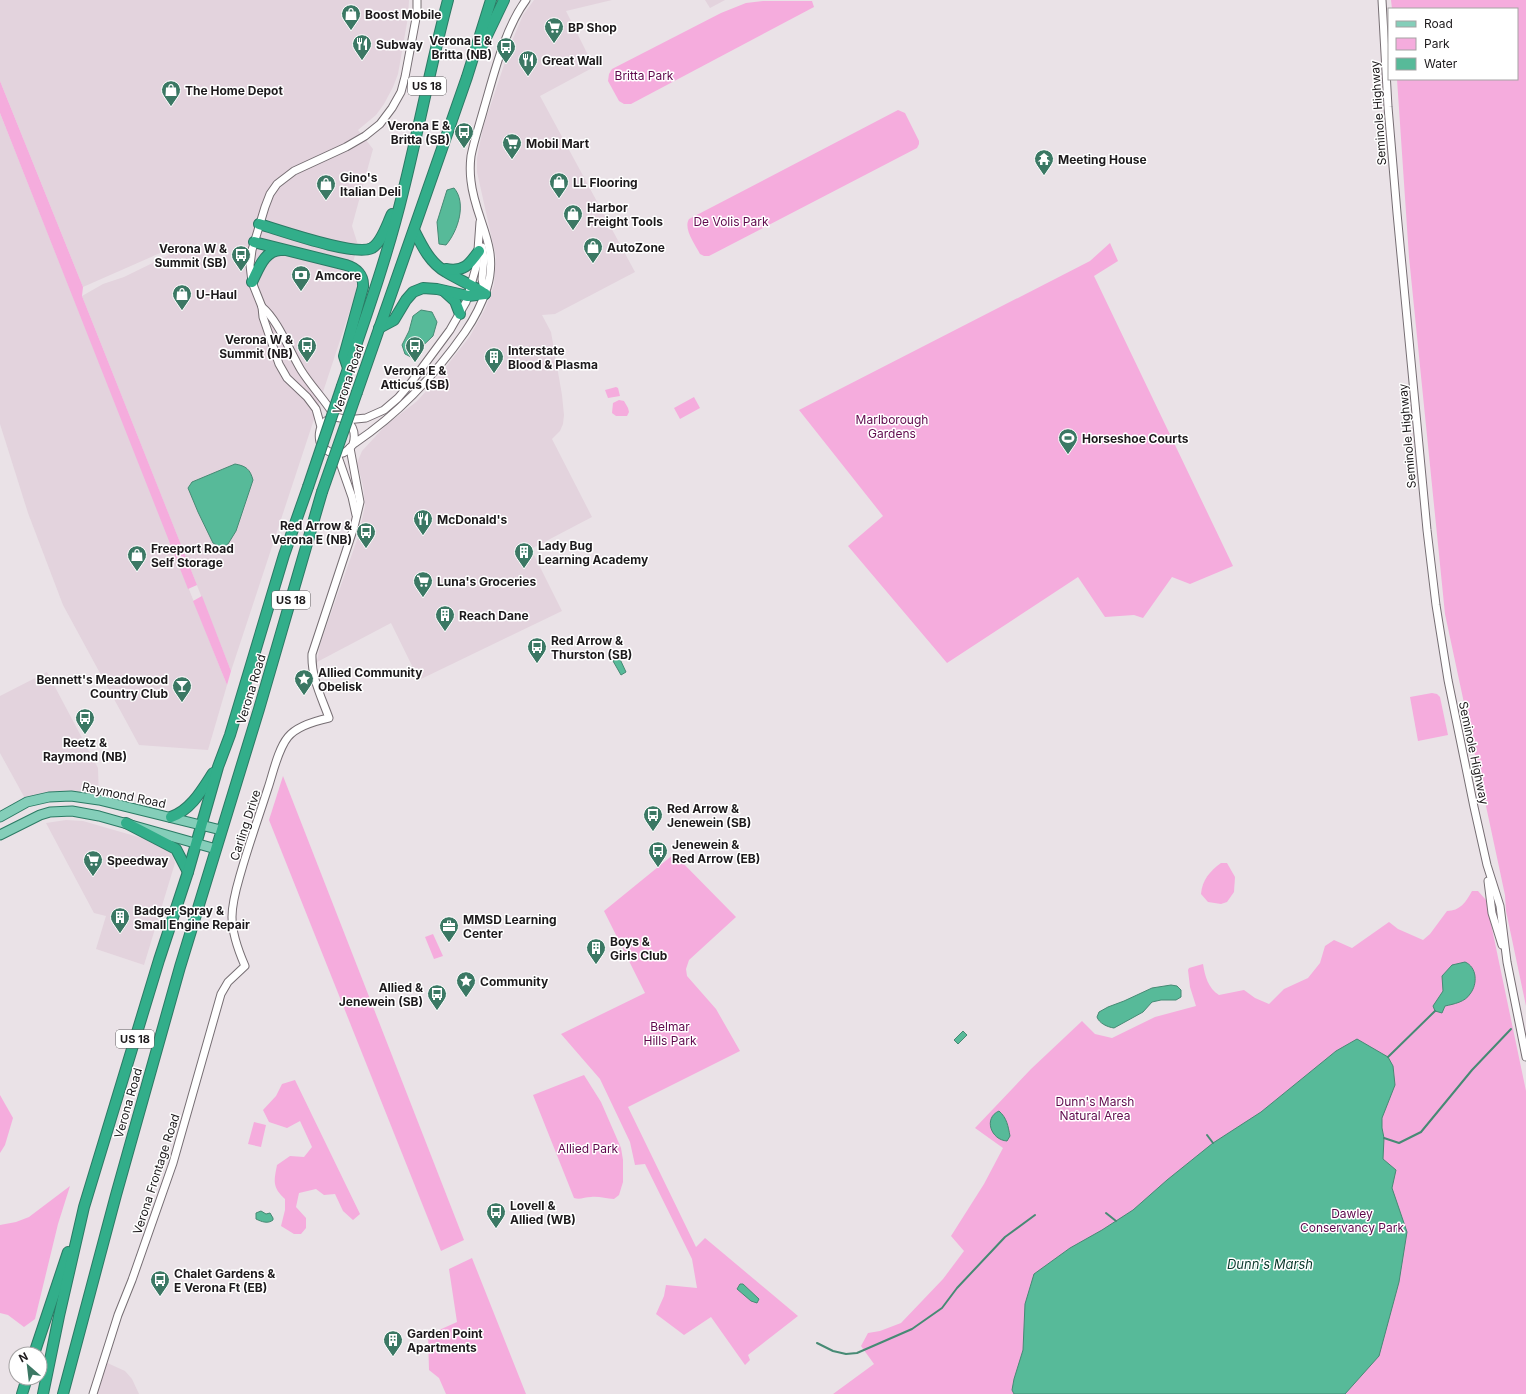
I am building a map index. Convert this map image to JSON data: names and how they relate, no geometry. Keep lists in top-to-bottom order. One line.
{"streets":{"highway":["US 18","Verona Road"],"main road":["Raymond Road"],"street":["Seminole Highway","Carling Drive","Verona Frontage Road"]},"crossings":[["US 18","Verona Road"],["Verona Road","Raymond Road"],["Carling Drive","Verona Frontage Road"]],"water":["Dunn's Marsh"],"parks":["Britta Park","De Volis Park","Marlborough Gardens","Belmar Hills Park","Dunn's Marsh Natural Area","Allied Park","Dawley Conservancy Park"],"places":{"shop":["Boost Mobile","The Home Depot","LL Flooring","Gino's Italian Deli","Harbor Freight Tools","AutoZone","U-Haul","Freeport Road Self Storage"],"supermarket":["BP Shop","Mobil Mart","Luna's Groceries","Speedway"],"restaurant":["Subway","Great Wall","McDonald's"],"bus stop":["Verona E & Britta (NB)","Verona E & Britta (SB)","Verona W & Summit (SB)","Verona W & Summit (NB)","Verona E & Atticus (SB)","Red Arrow & Verona E (NB)","Red Arrow & Thurston (SB)","Reetz & Raymond (NB)","Red Arrow & Jenewein (SB)","Jenewein & Red Arrow (EB)","Allied & Jenewein (SB)","Lovell & Allied (WB)","Chalet Gardens & E Verona Ft (EB)"],"temple":["Meeting House"],"bank":["Amcore"],"building":["Interstate Blood & Plasma","Lady Bug Learning Academy","Reach Dane","Badger Spray & Small Engine Repair","Boys & Girls Club","Garden Point Apartments"],"sports":["Horseshoe Courts"],"place":["Allied Community Obelisk","Community"],"bar":["Bennett's Meadowood Country Club"],"office":["MMSD Learning Center"]},"legend":["Road","Park","Water"],"north":"top left"}
